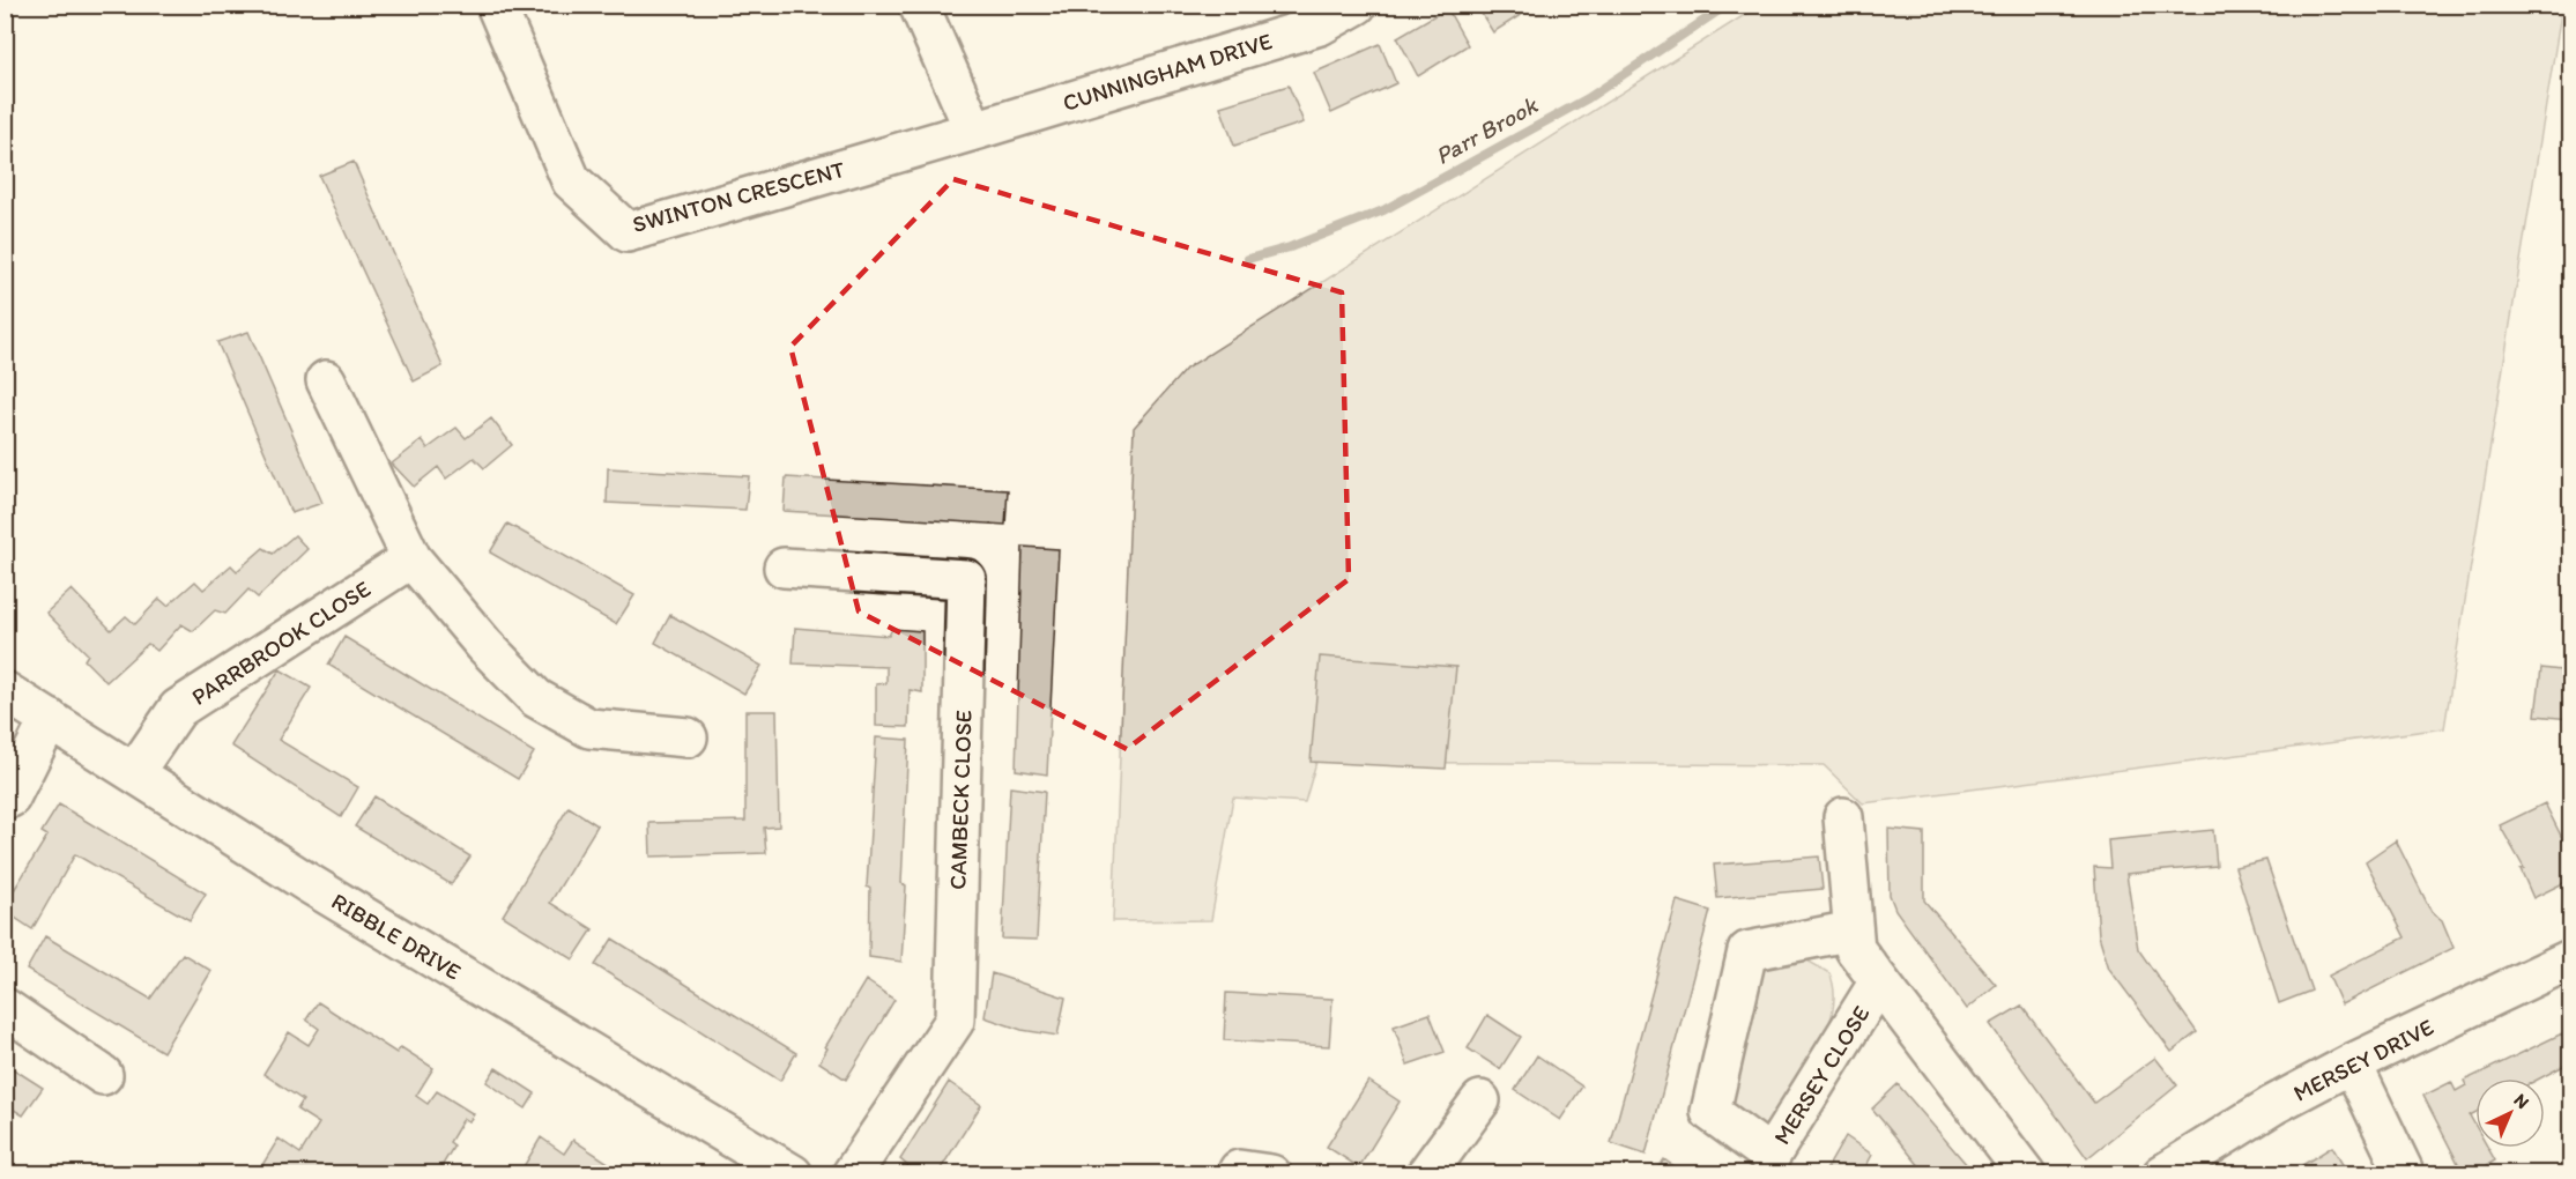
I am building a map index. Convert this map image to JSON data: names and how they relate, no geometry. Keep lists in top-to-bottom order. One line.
{"streets":{"street":["CUNNINGHAM DRIVE","SWINTON CRESCENT","PARRBROOK CLOSE","CAMBECK CLOSE","RIBBLE DRIVE","MERSEY DRIVE","MERSEY CLOSE"]},"crossings":[["CUNNINGHAM DRIVE","SWINTON CRESCENT"],["PARRBROOK CLOSE","RIBBLE DRIVE"]],"water":["Parr Brook"],"north":"top right"}
